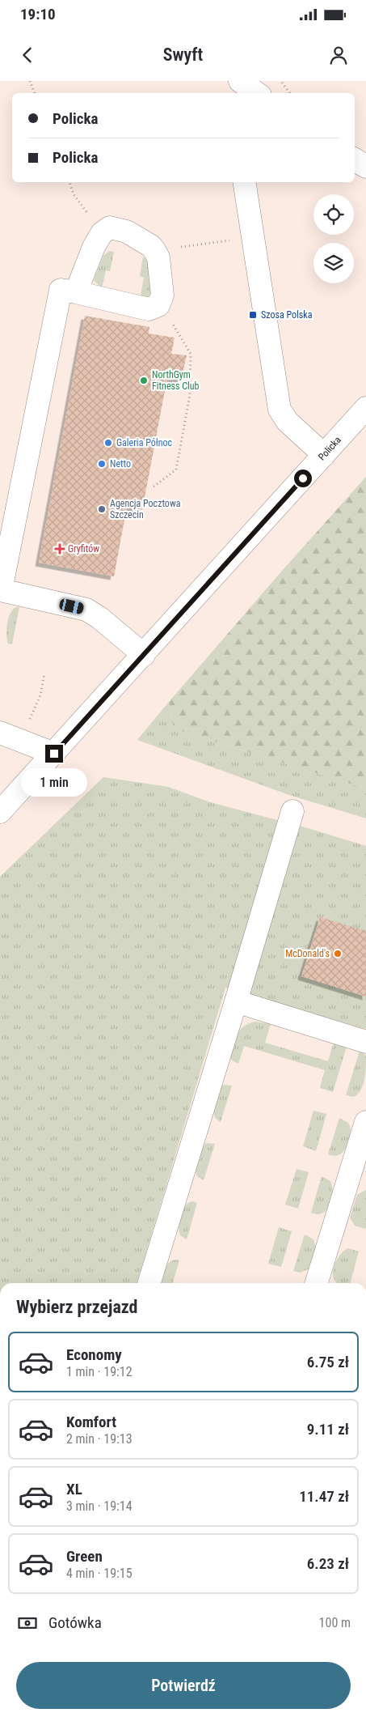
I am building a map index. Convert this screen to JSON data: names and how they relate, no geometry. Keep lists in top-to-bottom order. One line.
{"streets":{"street":["Policka"]},"places":{"transit":["Szosa Polska"],"other":["NorthGym Fitness Club","Galeria Północ","Netto","Agencja Pocztowa Szczecin","McDonald's"],"health":["Gryfitów"]},"page":{"status":"19:10","header":"Swyft","banner":["Policka","Policka"],"bubble":"1 min","heading":"Wybierz przejazd","list":[{"name":"Economy","note":"1 min · 19:12","value":"6.75 zł"},{"name":"Komfort","note":"2 min · 19:13","value":"9.11 zł"},{"name":"XL","note":"3 min · 19:14","value":"11.47 zł"},{"name":"Green","note":"4 min · 19:15","value":"6.23 zł"}],"pay":["Gotówka","100 m"],"buttons":"Potwierdź"}}
